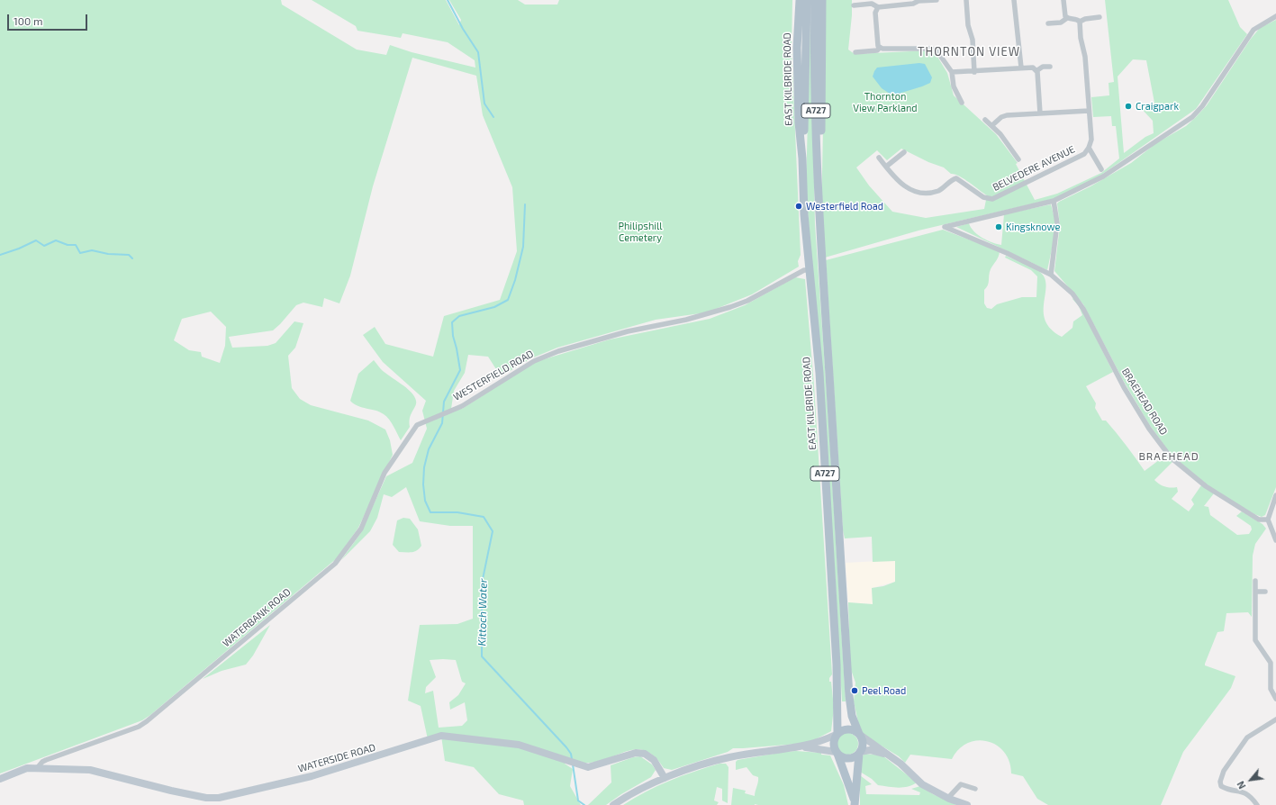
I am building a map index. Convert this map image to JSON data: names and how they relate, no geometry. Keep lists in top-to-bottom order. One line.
{"streets":{"main road":["EAST KILBRIDE ROAD","A727"],"street":["BELVEDERE AVENUE","WESTERFIELD ROAD","BRAEHEAD ROAD","WATERBANK ROAD","WATERSIDE ROAD"]},"crossings":[["EAST KILBRIDE ROAD","WESTERFIELD ROAD"],["WESTERFIELD ROAD","WATERBANK ROAD"],["WATERBANK ROAD","WATERSIDE ROAD"]],"districts":["THORNTON VIEW","BRAEHEAD"],"water":["Kittoch Water"],"parks":["Thornton View Parkland","Philipshill Cemetery"],"places":["Craigpark","Westerfield Road","Kingsknowe","Peel Road"],"scale_bar":"100 m","north":"bottom left"}
